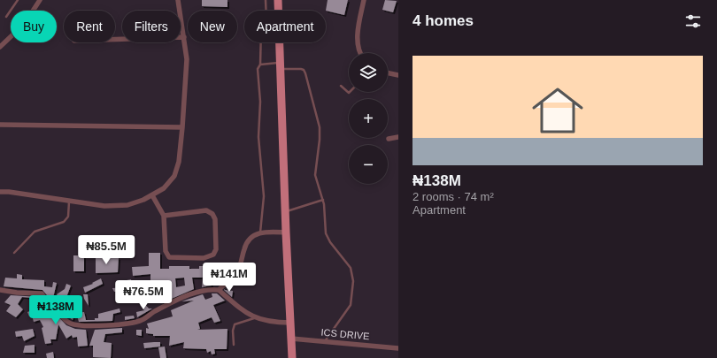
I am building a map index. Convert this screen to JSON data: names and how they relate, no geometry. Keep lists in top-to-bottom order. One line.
{"streets":{"street":["ICS DRIVE"]},"page":{"heading":"4 homes","chip":["Buy","Rent","Filters","New","Apartment"],"list":[{"name":"₦138M","note":"2 rooms · 74 m² · Apartment"}],"map_buttons":["+","−"],"price":["₦85.5M","₦141M","₦76.5M","₦138M"]}}
